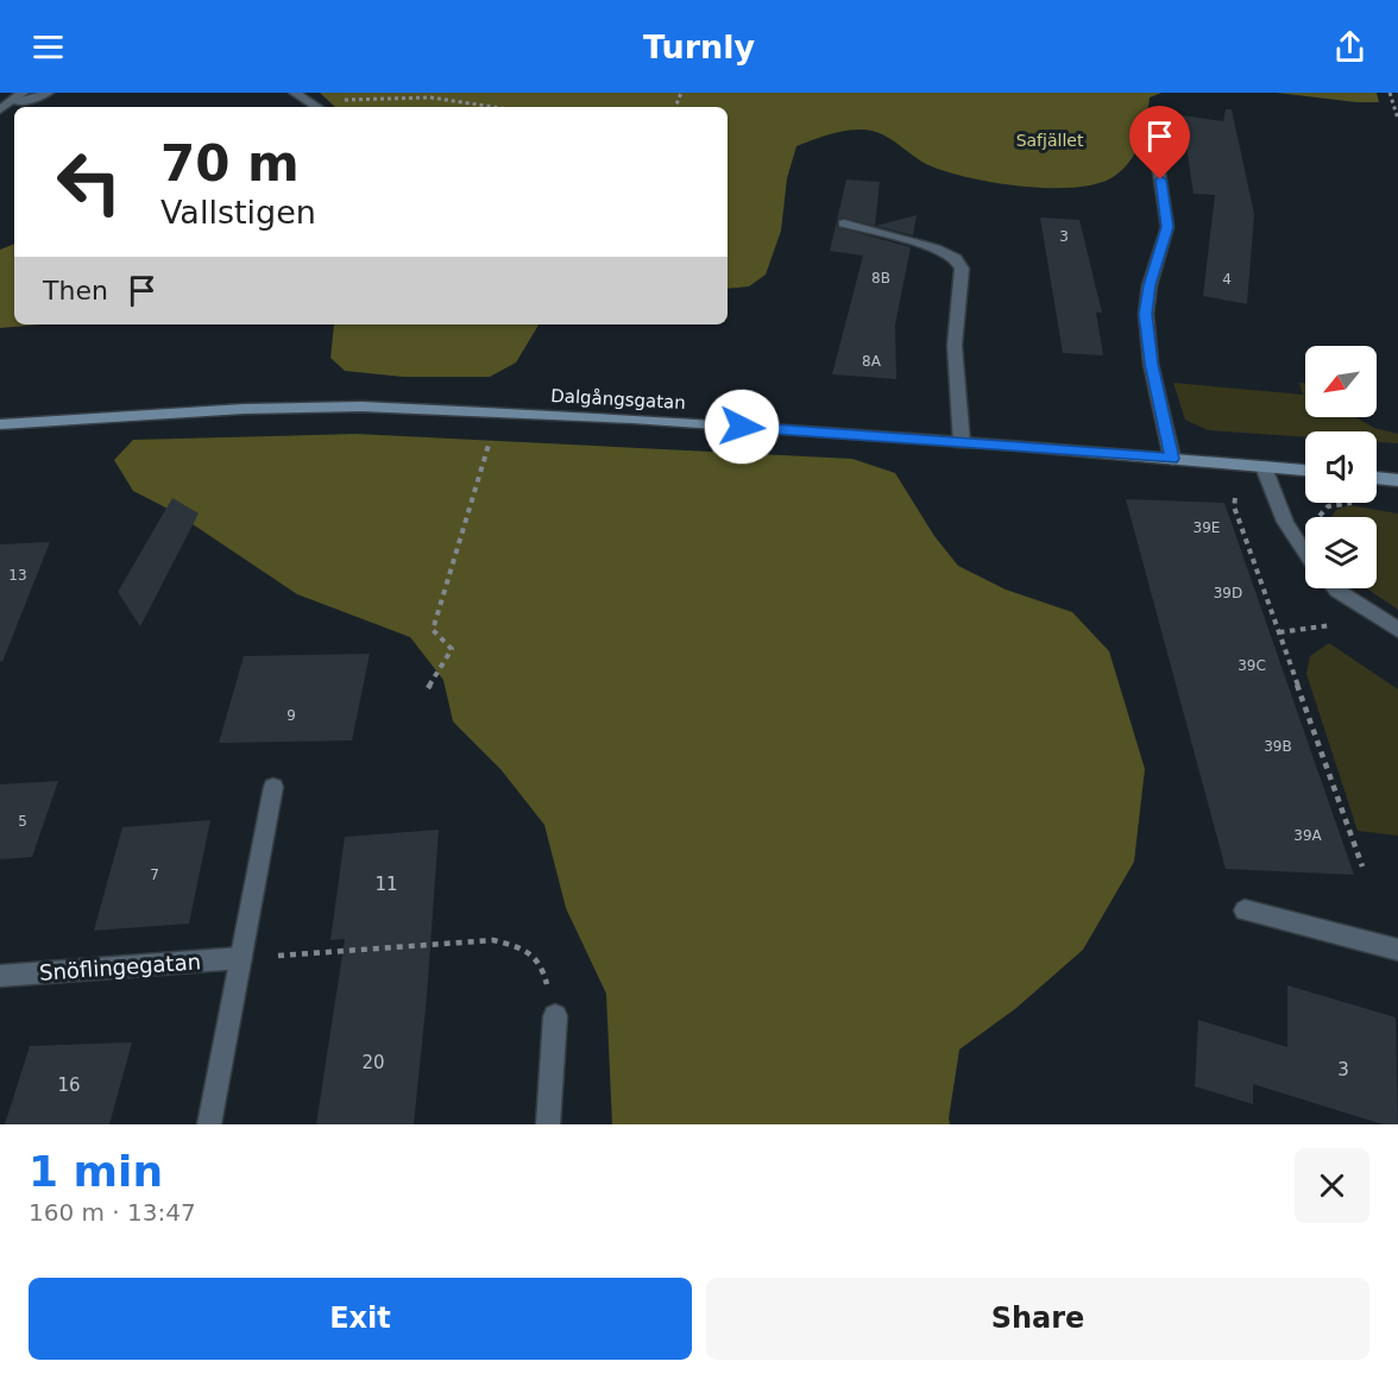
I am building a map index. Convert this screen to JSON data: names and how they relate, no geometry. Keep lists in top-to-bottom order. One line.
{"streets":{"street":["Dalgångsgatan","Snöflingegatan"]},"parks":["Safjället"],"house_numbers":["3","8B","4","8A","39E","13","39D","39C","9","39B","5","39A","7","11","20","3","16"],"north":"bottom left","page":{"header":"Turnly","turn":["70 m","Vallstigen"],"then":"Then","heading":["1 min","160 m · 13:47"],"buttons":["Exit","Share"]}}
